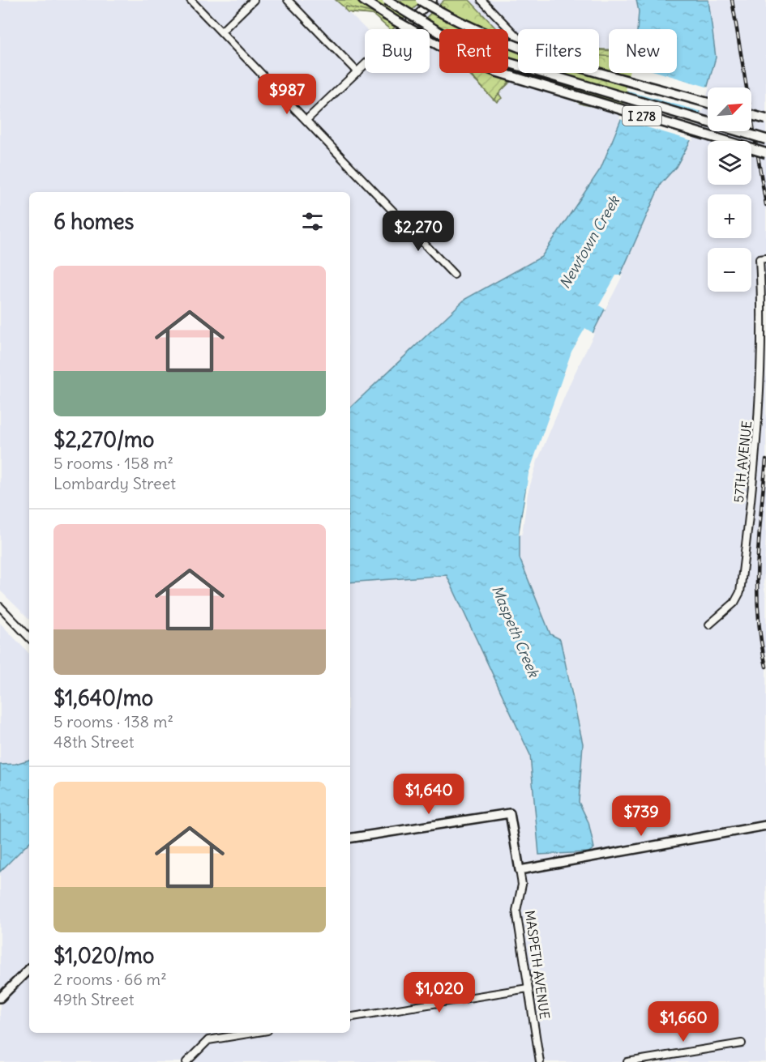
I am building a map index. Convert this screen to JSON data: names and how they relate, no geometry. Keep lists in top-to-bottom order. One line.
{"streets":{"highway":["I 278"],"main road":["MASPETH AVENUE"],"street":["57TH AVENUE"]},"water":["Newtown Creek","Maspeth Creek"],"north":"top right","page":{"chip":["Buy","Rent","Filters","New"],"price":["$987","$2,270","$1,640","$739","$1,020","$1,660"],"map_buttons":["+","−"],"heading":"6 homes","list":[{"name":"$2,270/mo","note":"5 rooms · 158 m² · Lombardy Street"},{"name":"$1,640/mo","note":"5 rooms · 138 m² · 48th Street"},{"name":"$1,020/mo","note":"2 rooms · 66 m² · 49th Street"}]}}
